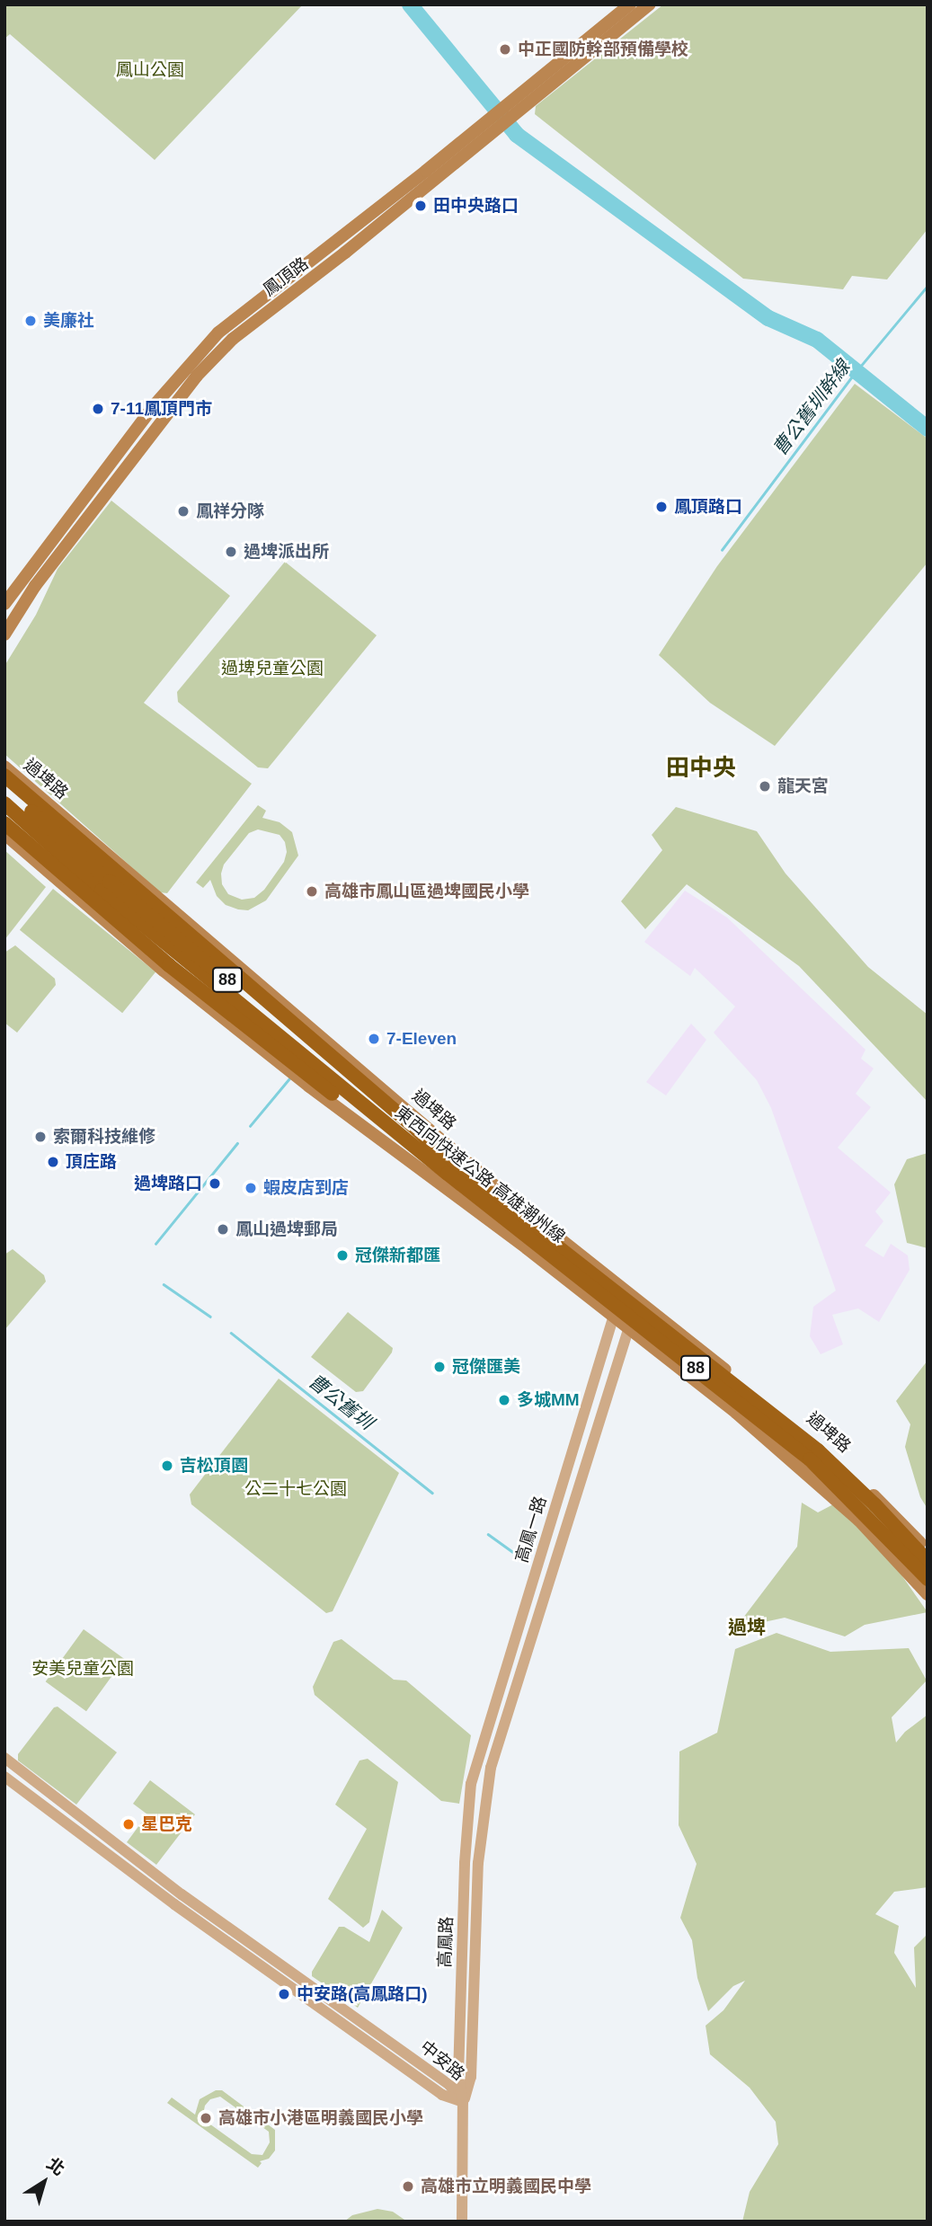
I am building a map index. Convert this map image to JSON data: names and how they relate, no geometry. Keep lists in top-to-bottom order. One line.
{"streets":{"highway":["88","東西向快速公路 高雄潮州線"],"main road":["鳳頂路","過埤路"],"street":["高鳳一路","高鳳路","中安路"]},"crossings":[["過埤路","高鳳一路"],["高鳳一路","高鳳路"],["高鳳路","中安路"]],"districts":["田中央","過埤"],"water":["曹公舊圳幹線","曹公舊圳"],"parks":["鳳山公園","過埤兒童公園","公二十七公園","安美兒童公園"],"places":["中正國防幹部預備學校","田中央路口","美廉社","7-11鳳頂門市","鳳頂路口","鳳祥分隊","過埤派出所","龍天宮","高雄市鳳山區過埤國民小學","7-Eleven","索爾科技維修","頂庄路","過埤路口","蝦皮店到店","鳳山過埤郵局","冠傑新都匯","冠傑匯美","多城MM","吉松頂園","星巴克","中安路(高鳳路口)","高雄市小港區明義國民小學","高雄市立明義國民中學"],"north":"top right"}
